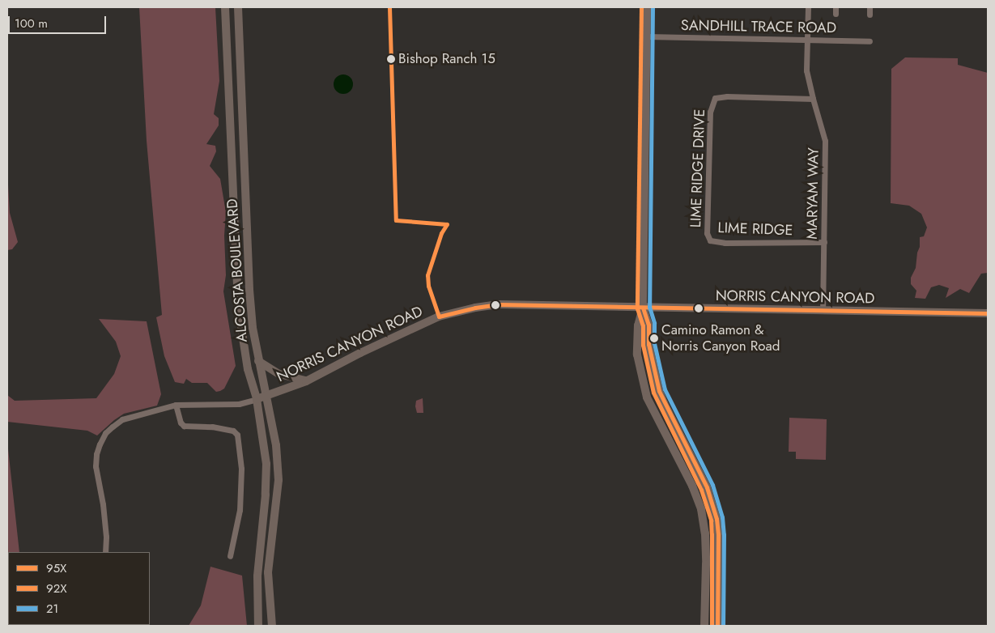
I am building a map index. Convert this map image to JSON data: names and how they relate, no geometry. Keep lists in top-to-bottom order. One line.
{"streets":{"main road":["ALCOSTA BOULEVARD","NORRIS CANYON ROAD"],"street":["SANDHILL TRACE ROAD","LIME RIDGE DRIVE","MARYAM WAY","LIME RIDGE"]},"crossings":[["SANDHILL TRACE ROAD","MARYAM WAY"],["LIME RIDGE DRIVE","MARYAM WAY"],["LIME RIDGE DRIVE","LIME RIDGE"],["MARYAM WAY","LIME RIDGE"],["MARYAM WAY","NORRIS CANYON ROAD"],["ALCOSTA BOULEVARD","NORRIS CANYON ROAD"]],"places":["Bishop Ranch 15","Camino Ramon & Norris Canyon Road"],"lines":["transit line 95X","transit line 92X","transit line 21"],"legend":["95X","92X","21"],"scale_bar":"100 m"}
